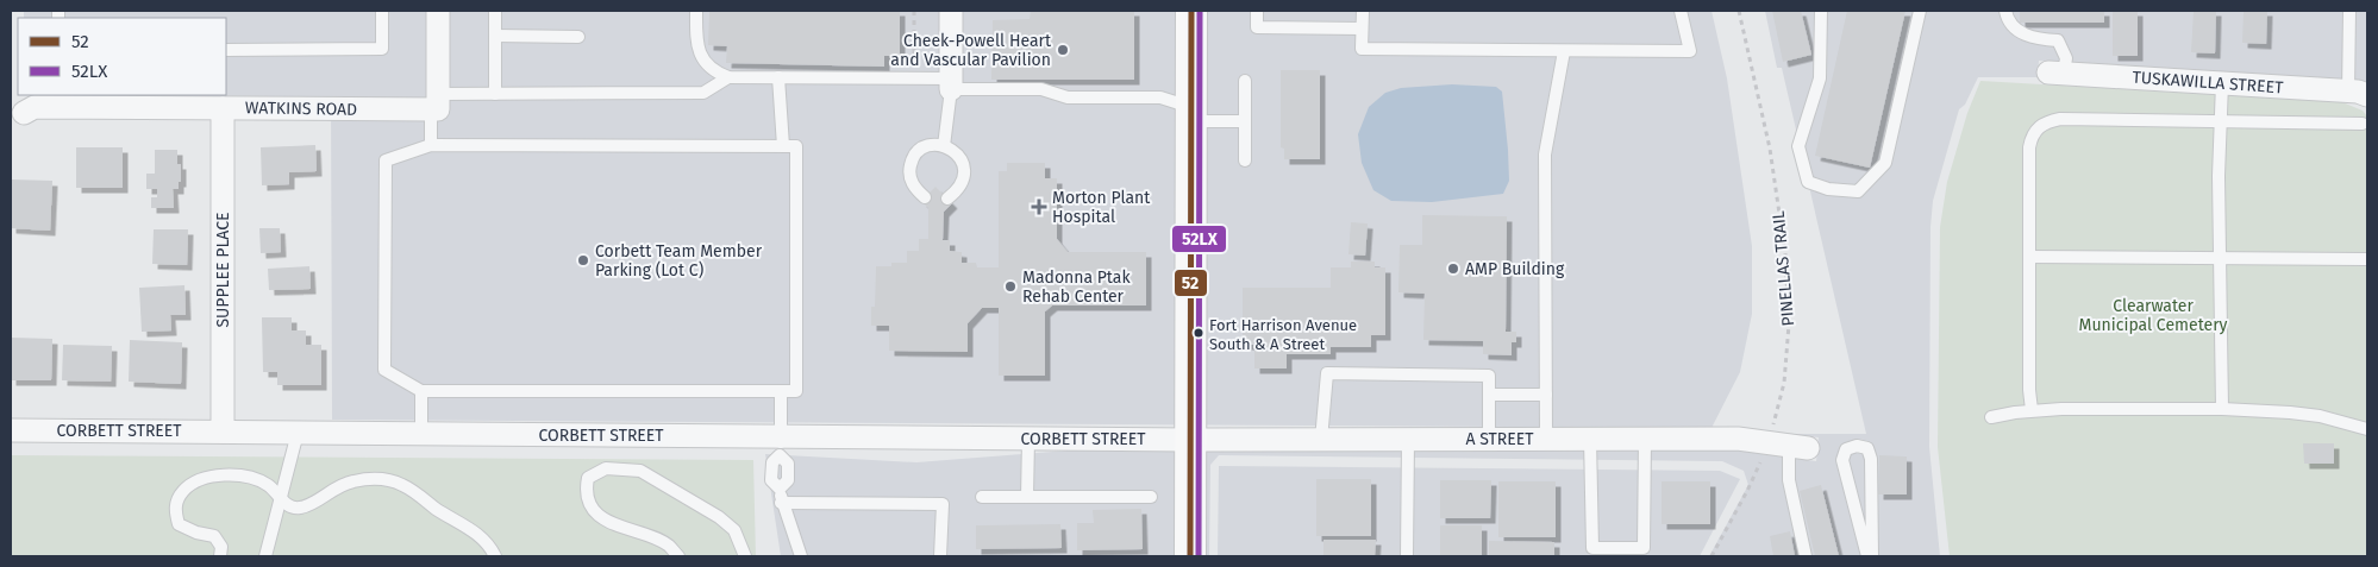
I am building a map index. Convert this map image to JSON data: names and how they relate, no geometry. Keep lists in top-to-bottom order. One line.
{"streets":{"street":["TUSKAWILLA STREET","WATKINS ROAD","SUPPLEE PLACE","CORBETT STREET","A STREET"],"path":["PINELLAS TRAIL"]},"crossings":[["WATKINS ROAD","SUPPLEE PLACE"],["PINELLAS TRAIL","A STREET"],["SUPPLEE PLACE","CORBETT STREET"],["CORBETT STREET","A STREET"]],"parks":["Clearwater Municipal Cemetery"],"places":{"other":["Cheek-Powell Heart and Vascular Pavilion","Corbett Team Member Parking (Lot C)","AMP Building","Madonna Ptak Rehab Center","Fort Harrison Avenue South & A Street"],"health":["Morton Plant Hospital"]},"lines":["transit line 52","transit line 52LX"],"legend":["52","52LX"]}
